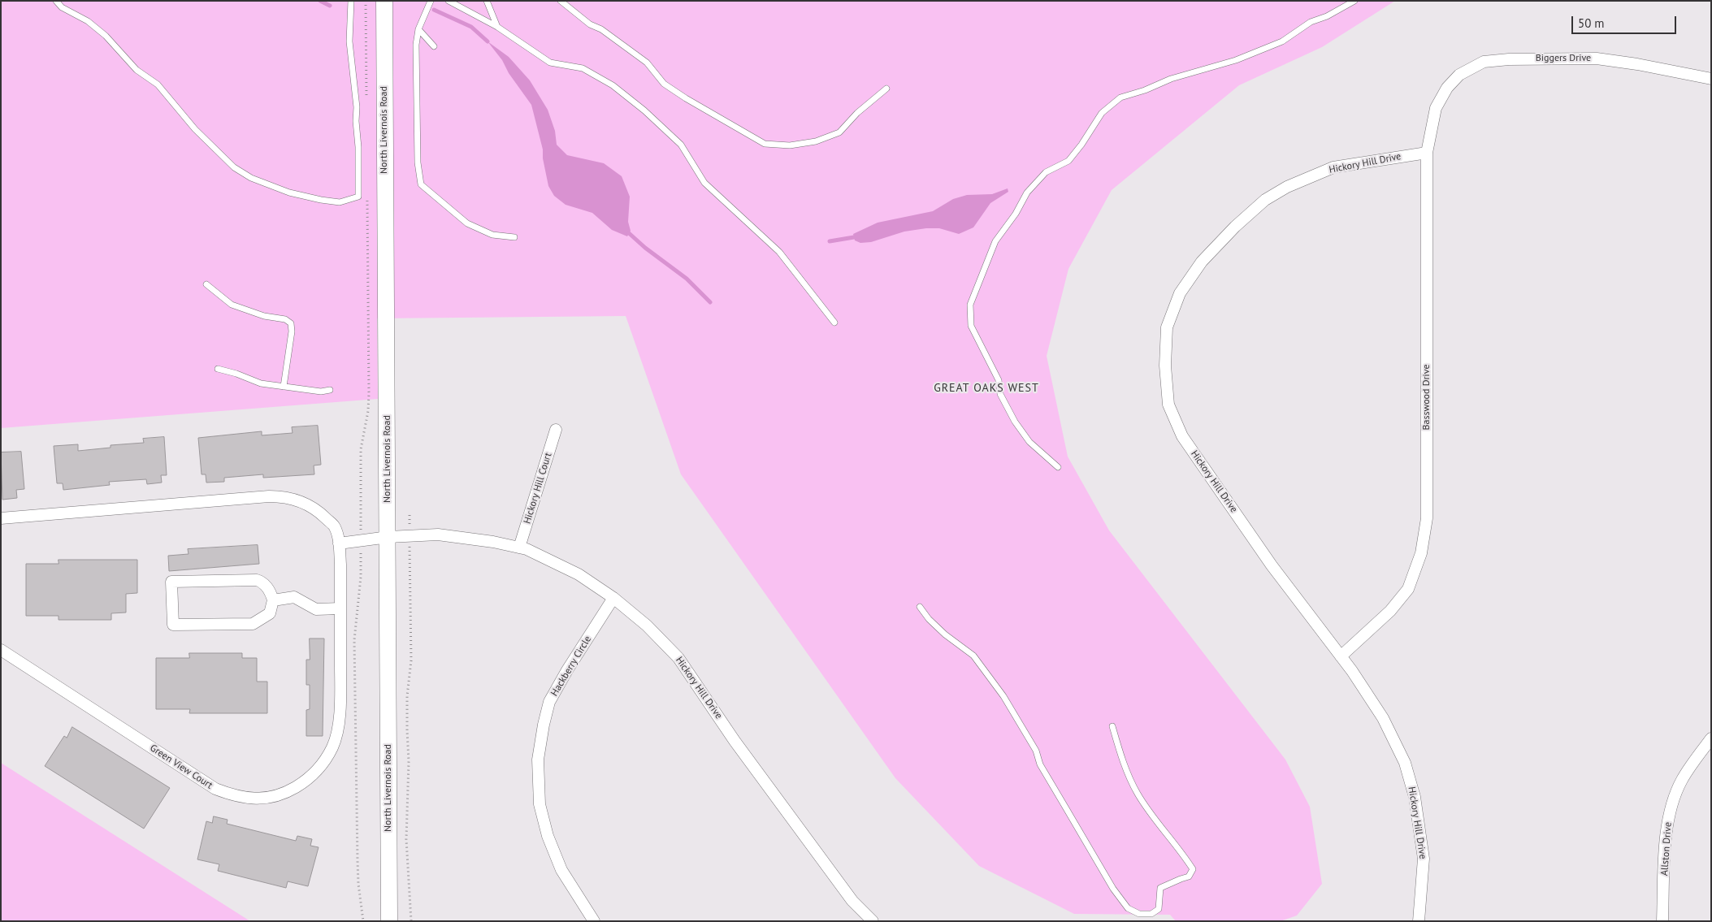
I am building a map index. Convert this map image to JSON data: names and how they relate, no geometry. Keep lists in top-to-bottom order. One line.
{"streets":{"main road":["North Livernois Road"],"street":["Biggers Drive","Hickory Hill Drive","Basswood Drive","Hickory Hill Court","Hackberry Circle","Green View Court","Allston Drive"]},"crossings":[["Biggers Drive","Basswood Drive"],["North Livernois Road","Hickory Hill Drive"],["Hickory Hill Drive","Basswood Drive"],["Hickory Hill Drive","Hickory Hill Court"],["Hickory Hill Drive","Hackberry Circle"]],"districts":["GREAT OAKS WEST"],"scale_bar":"50 m"}
